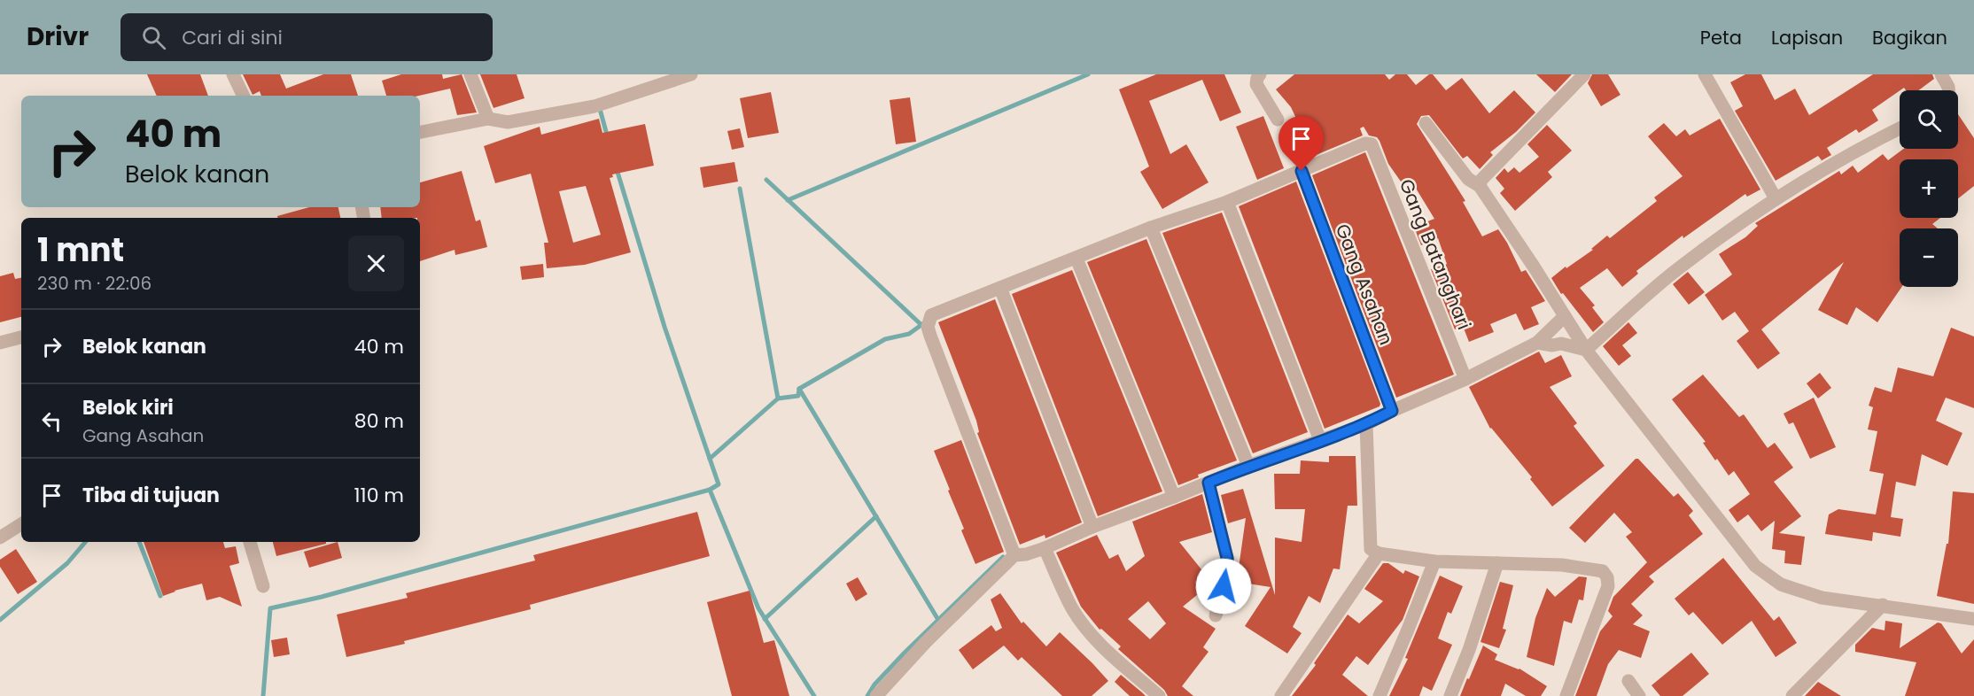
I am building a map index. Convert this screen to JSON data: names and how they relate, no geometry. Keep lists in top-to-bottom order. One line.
{"streets":{"street":["Gang Batanghari","Gang Asahan"]},"crossings":[["Gang Batanghari","Gang Asahan"]],"page":{"header":"Drivr","search":"Cari di sini","nav":["Peta","Lapisan","Bagikan"],"map_buttons":["+","−"],"turn":["40 m","Belok kanan"],"heading":["1 mnt","230 m · 22:06"],"list":[{"name":"Belok kanan","value":"40 m"},{"name":"Belok kiri","note":"Gang Asahan","value":"80 m"},{"name":"Tiba di tujuan","value":"110 m"}]}}
